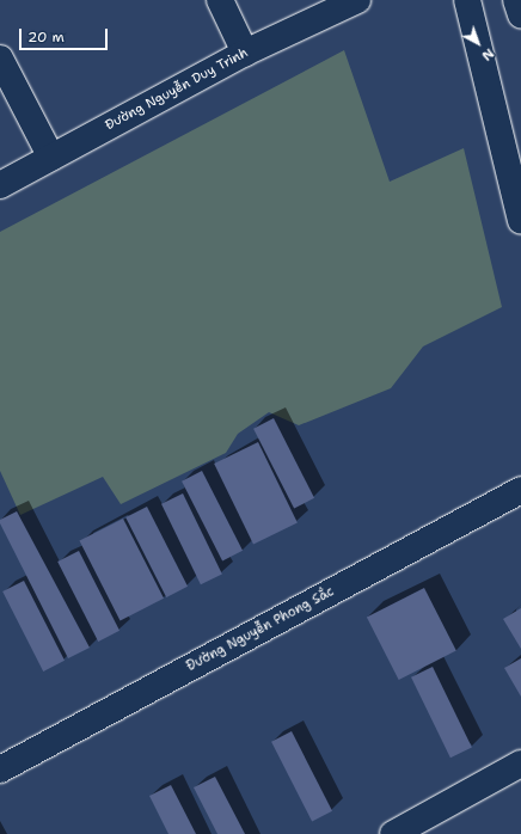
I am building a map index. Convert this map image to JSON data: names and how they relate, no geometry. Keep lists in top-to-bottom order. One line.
{"streets":{"street":["Đường Nguyễn Duy Trinh","Đường Nguyễn Phong Sắc"]},"scale_bar":"20 m","north":"bottom right"}
